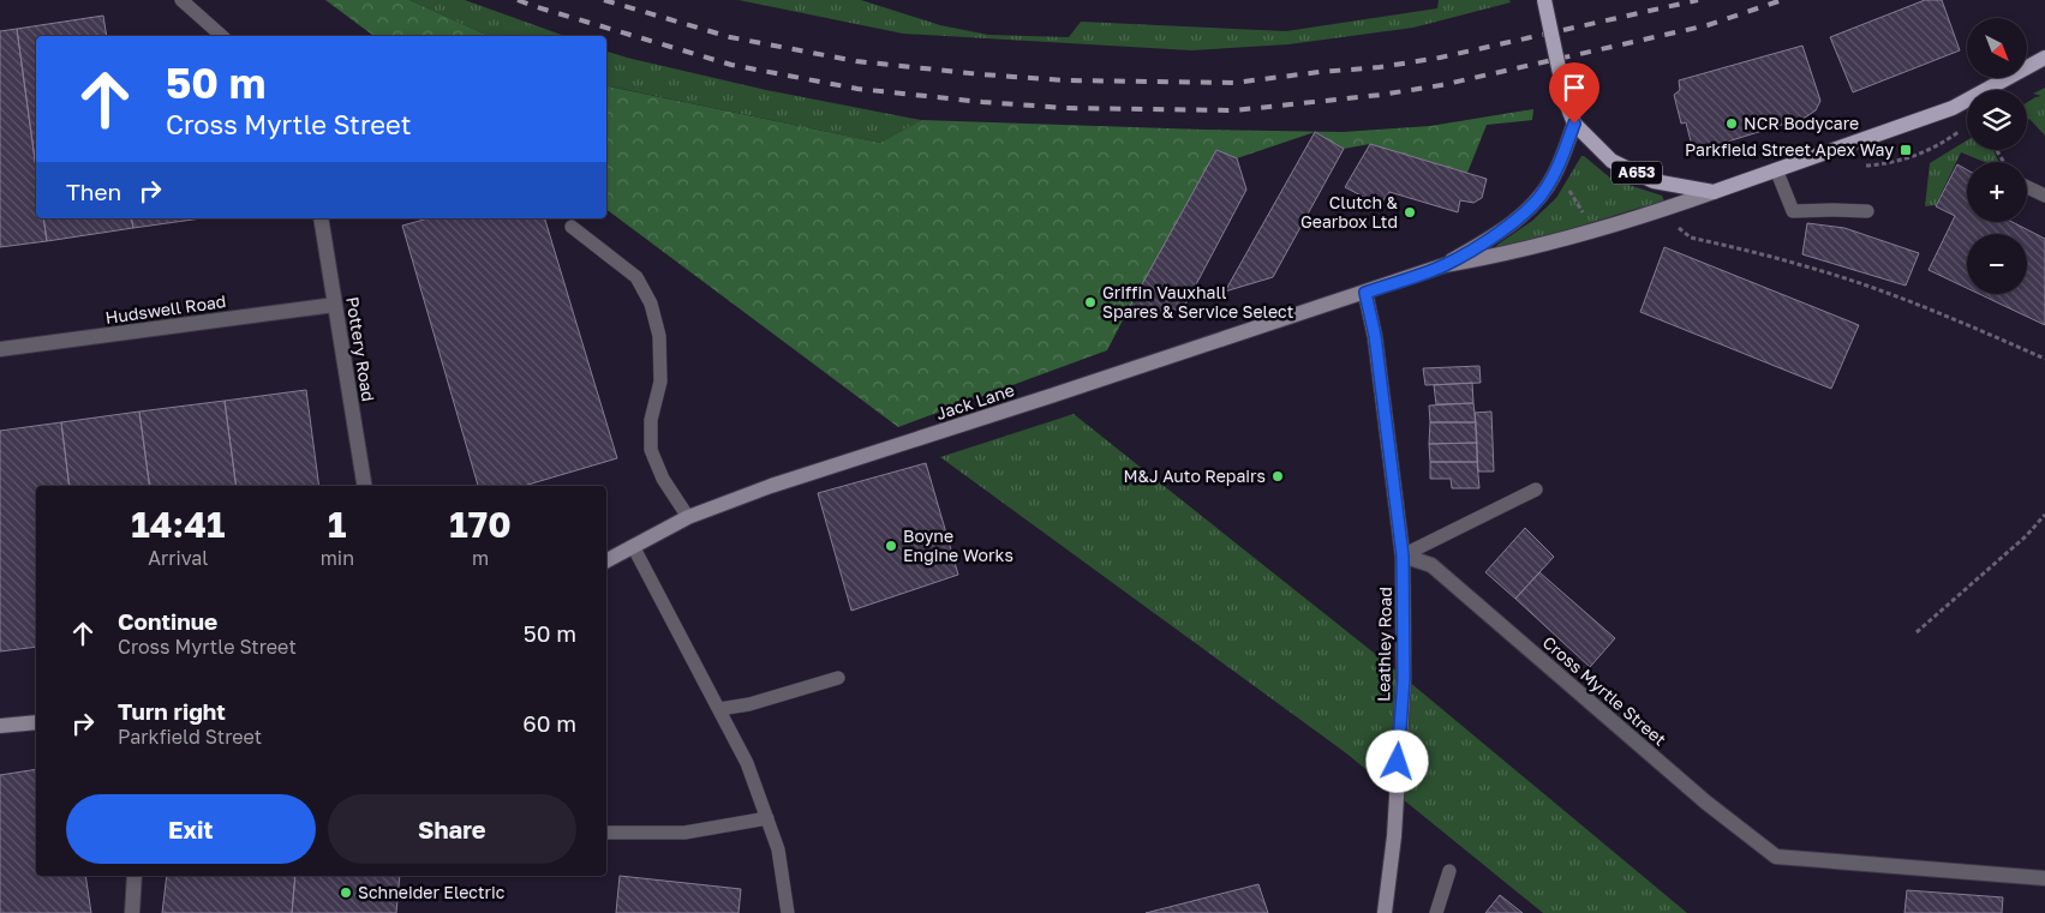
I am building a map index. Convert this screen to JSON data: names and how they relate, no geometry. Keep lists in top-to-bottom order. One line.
{"streets":{"main road":["A653"],"street":["Hudswell Road","Pottery Road","Jack Lane","Leathley Road","Cross Myrtle Street"]},"crossings":[["Hudswell Road","Pottery Road"],["Leathley Road","Cross Myrtle Street"]],"places":{"other":["NCR Bodycare","Clutch & Gearbox Ltd","Griffin Vauxhall Spares & Service Select","M&J Auto Repairs","Boyne Engine Works","Schneider Electric"],"transit":["Parkfield Street Apex Way"]},"north":"bottom right","page":{"map_buttons":["+","−"],"turn":["50 m","Cross Myrtle Street"],"then":"Then","eta":["14:41","Arrival","1","min","170","m"],"list":[{"name":"Continue","note":"Cross Myrtle Street","value":"50 m"},{"name":"Turn right","note":"Parkfield Street","value":"60 m"}],"buttons":["Exit","Share"]}}
